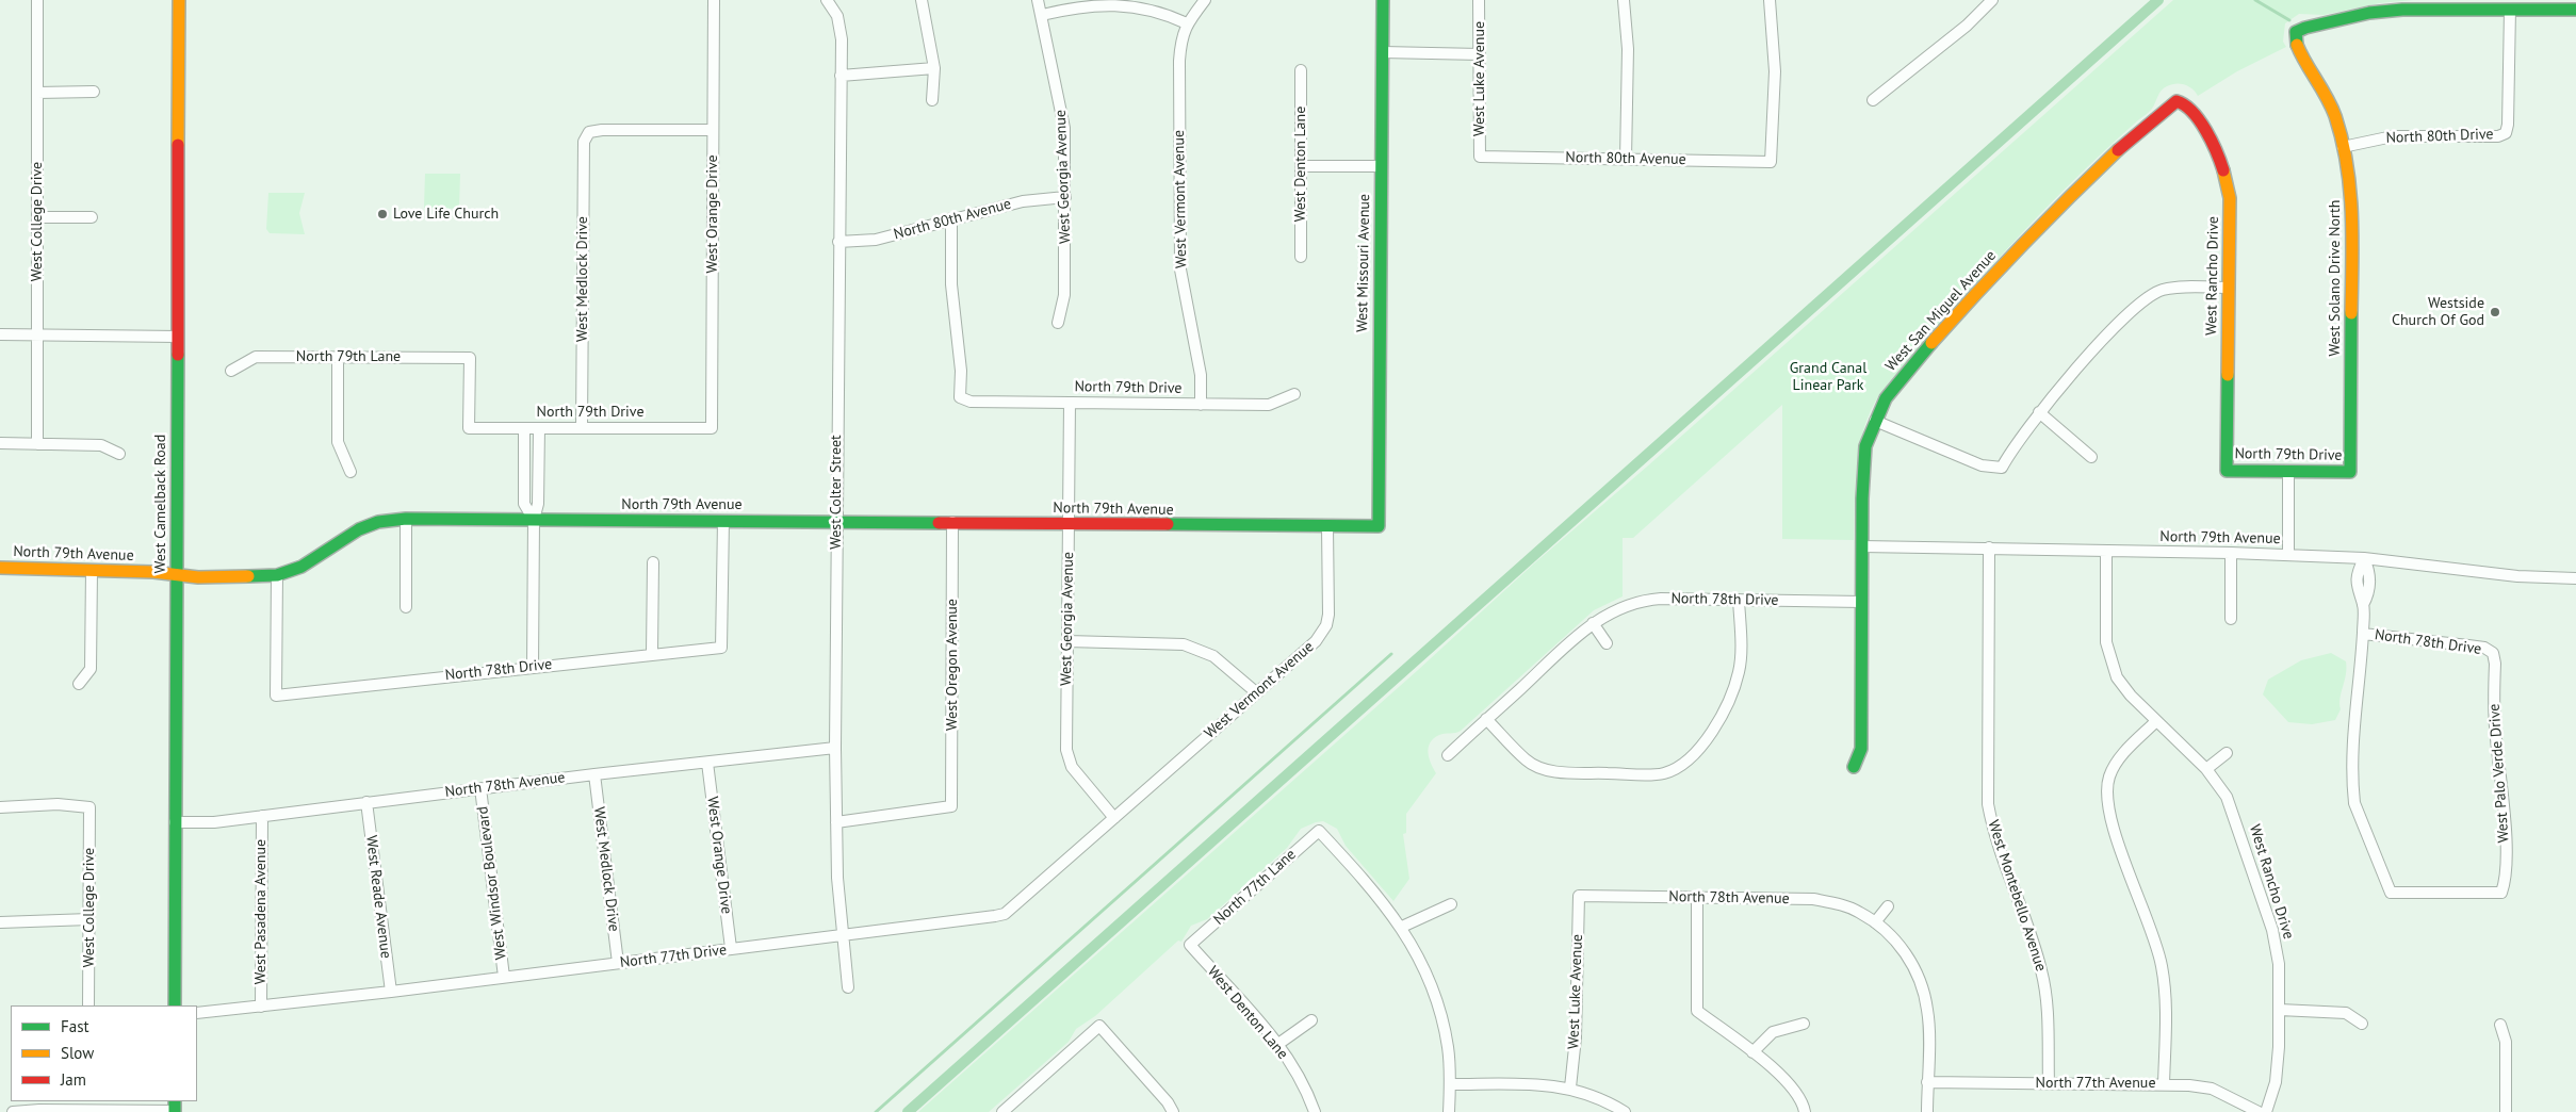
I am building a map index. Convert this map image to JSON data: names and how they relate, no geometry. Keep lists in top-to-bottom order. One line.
{"streets":{"street":["West Luke Avenue","North 80th Drive","North 80th Avenue","West Denton Lane","West Georgia Avenue","West Vermont Avenue","West Orange Drive","West College Drive","West Missouri Avenue","West Rancho Drive","West Solano Drive North","West Medlock Drive","West San Miguel Avenue","North 79th Lane","North 79th Drive","West Colter Street","West Camelback Road","North 79th Avenue","North 78th Drive","West Oregon Avenue","West Palo Verde Drive","North 78th Avenue","West Windsor Boulevard","North 77th Lane","West Montebello Avenue","West Reade Avenue","West Pasadena Avenue","North 77th Drive","North 77th Avenue"]},"crossings":[["West Luke Avenue","North 80th Avenue"],["West Luke Avenue","North 78th Avenue"],["North 80th Drive","West Solano Drive North"],["North 80th Avenue","West Georgia Avenue"],["North 80th Avenue","North 79th Drive"],["North 80th Avenue","West Colter Street"],["West Denton Lane","North 77th Lane"],["West Georgia Avenue","West Vermont Avenue"],["West Georgia Avenue","North 79th Drive"],["West Georgia Avenue","North 79th Avenue"],["West Georgia Avenue","North 77th Drive"],["West Vermont Avenue","North 79th Drive"],["West Vermont Avenue","North 79th Avenue"],["West Vermont Avenue","North 77th Drive"],["West Orange Drive","West Medlock Drive"],["West Orange Drive","North 79th Drive"],["West Orange Drive","North 78th Avenue"],["West Orange Drive","North 77th Drive"],["West Missouri Avenue","North 79th Avenue"],["West Rancho Drive","West San Miguel Avenue"],["West Rancho Drive","North 79th Drive"],["West Rancho Drive","North 79th Avenue"],["West Solano Drive North","North 79th Drive"],["West Medlock Drive","North 79th Drive"],["West Medlock Drive","North 78th Avenue"],["West Medlock Drive","North 77th Drive"],["West San Miguel Avenue","North 79th Avenue"],["West San Miguel Avenue","North 78th Drive"],["North 79th Lane","North 79th Drive"],["West Colter Street","North 79th Avenue"],["West Colter Street","West Oregon Avenue"],["West Colter Street","North 78th Avenue"],["West Colter Street","North 77th Drive"],["West Camelback Road","North 79th Avenue"],["West Camelback Road","North 78th Avenue"],["North 79th Avenue","North 78th Drive"],["North 79th Avenue","West Oregon Avenue"],["North 79th Avenue","West Montebello Avenue"],["North 78th Drive","West Palo Verde Drive"],["North 78th Avenue","West Windsor Boulevard"],["North 78th Avenue","West Reade Avenue"],["North 78th Avenue","West Pasadena Avenue"],["West Windsor Boulevard","North 77th Drive"],["West Montebello Avenue","North 77th Avenue"],["West Reade Avenue","North 77th Drive"],["West Pasadena Avenue","North 77th Drive"]],"parks":["Grand Canal Linear Park"],"places":["Love Life Church","Westside Church Of God"],"legend":["Fast","Slow","Jam"]}
